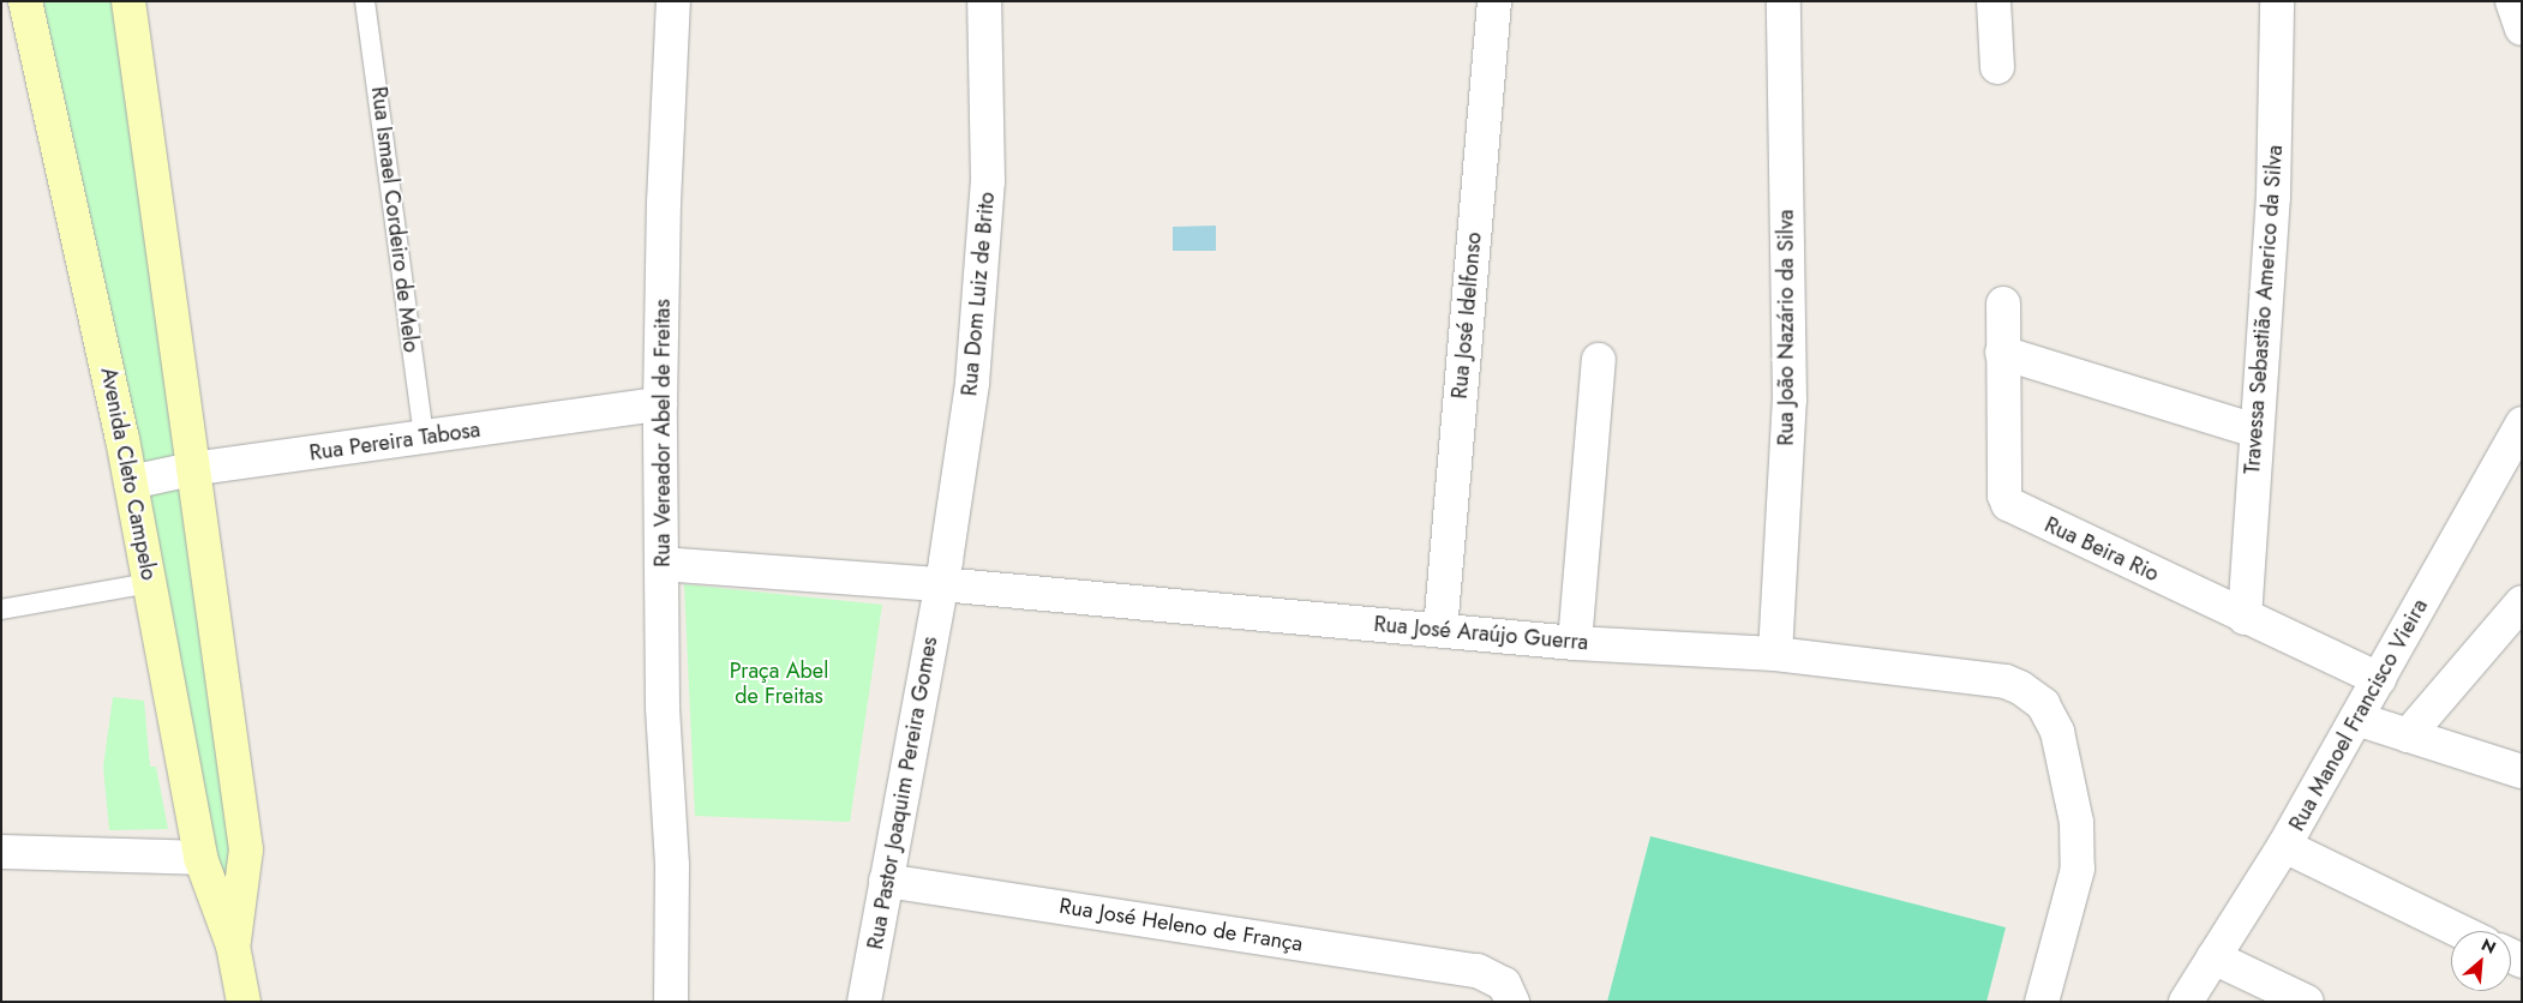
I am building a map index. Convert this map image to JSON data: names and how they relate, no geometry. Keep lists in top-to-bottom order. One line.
{"streets":{"main road":["Avenida Cleto Campelo"],"street":["Rua Dom Luiz de Brito","Travessa Sebastião Americo da Silva","Rua José Idelfonso","Rua João Nazário da Silva","Rua Vereador Abel de Freitas","Rua Pereira Tabosa","Rua Beira Rio","Rua José Araújo Guerra","Rua Manoel Francisco Vieira","Rua Pastor Joaquim Pereira Gomes","Rua José Heleno de França"],"lane":["Rua Ismael Cordeiro de Melo"]},"crossings":[["Rua Ismael Cordeiro de Melo","Rua Pereira Tabosa"],["Rua Dom Luiz de Brito","Rua José Araújo Guerra"],["Rua Dom Luiz de Brito","Rua Pastor Joaquim Pereira Gomes"],["Travessa Sebastião Americo da Silva","Rua Beira Rio"],["Rua José Idelfonso","Rua José Araújo Guerra"],["Rua João Nazário da Silva","Rua José Araújo Guerra"],["Rua Vereador Abel de Freitas","Rua Pereira Tabosa"],["Rua Pereira Tabosa","Avenida Cleto Campelo"],["Rua Beira Rio","Rua Manoel Francisco Vieira"],["Rua José Araújo Guerra","Rua Pastor Joaquim Pereira Gomes"],["Rua Pastor Joaquim Pereira Gomes","Rua José Heleno de França"]],"parks":["Praça Abel de Freitas"],"north":"top right"}
